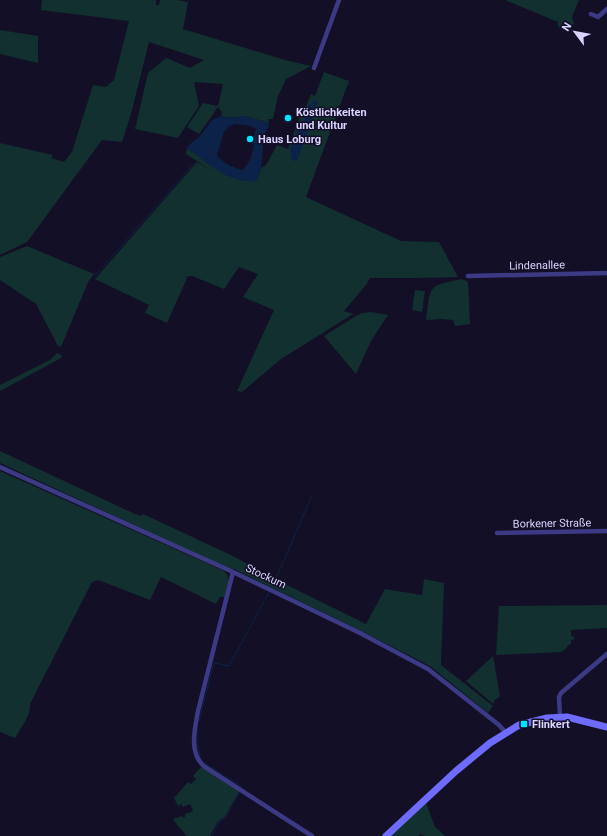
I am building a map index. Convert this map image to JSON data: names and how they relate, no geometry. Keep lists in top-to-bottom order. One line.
{"streets":{"street":["Lindenallee","Borkener Straße","Stockum"]},"places":{"other":["Köstlichkeiten und Kultur","Haus Loburg"],"transit":["Flinkert"]},"north":"top left"}
